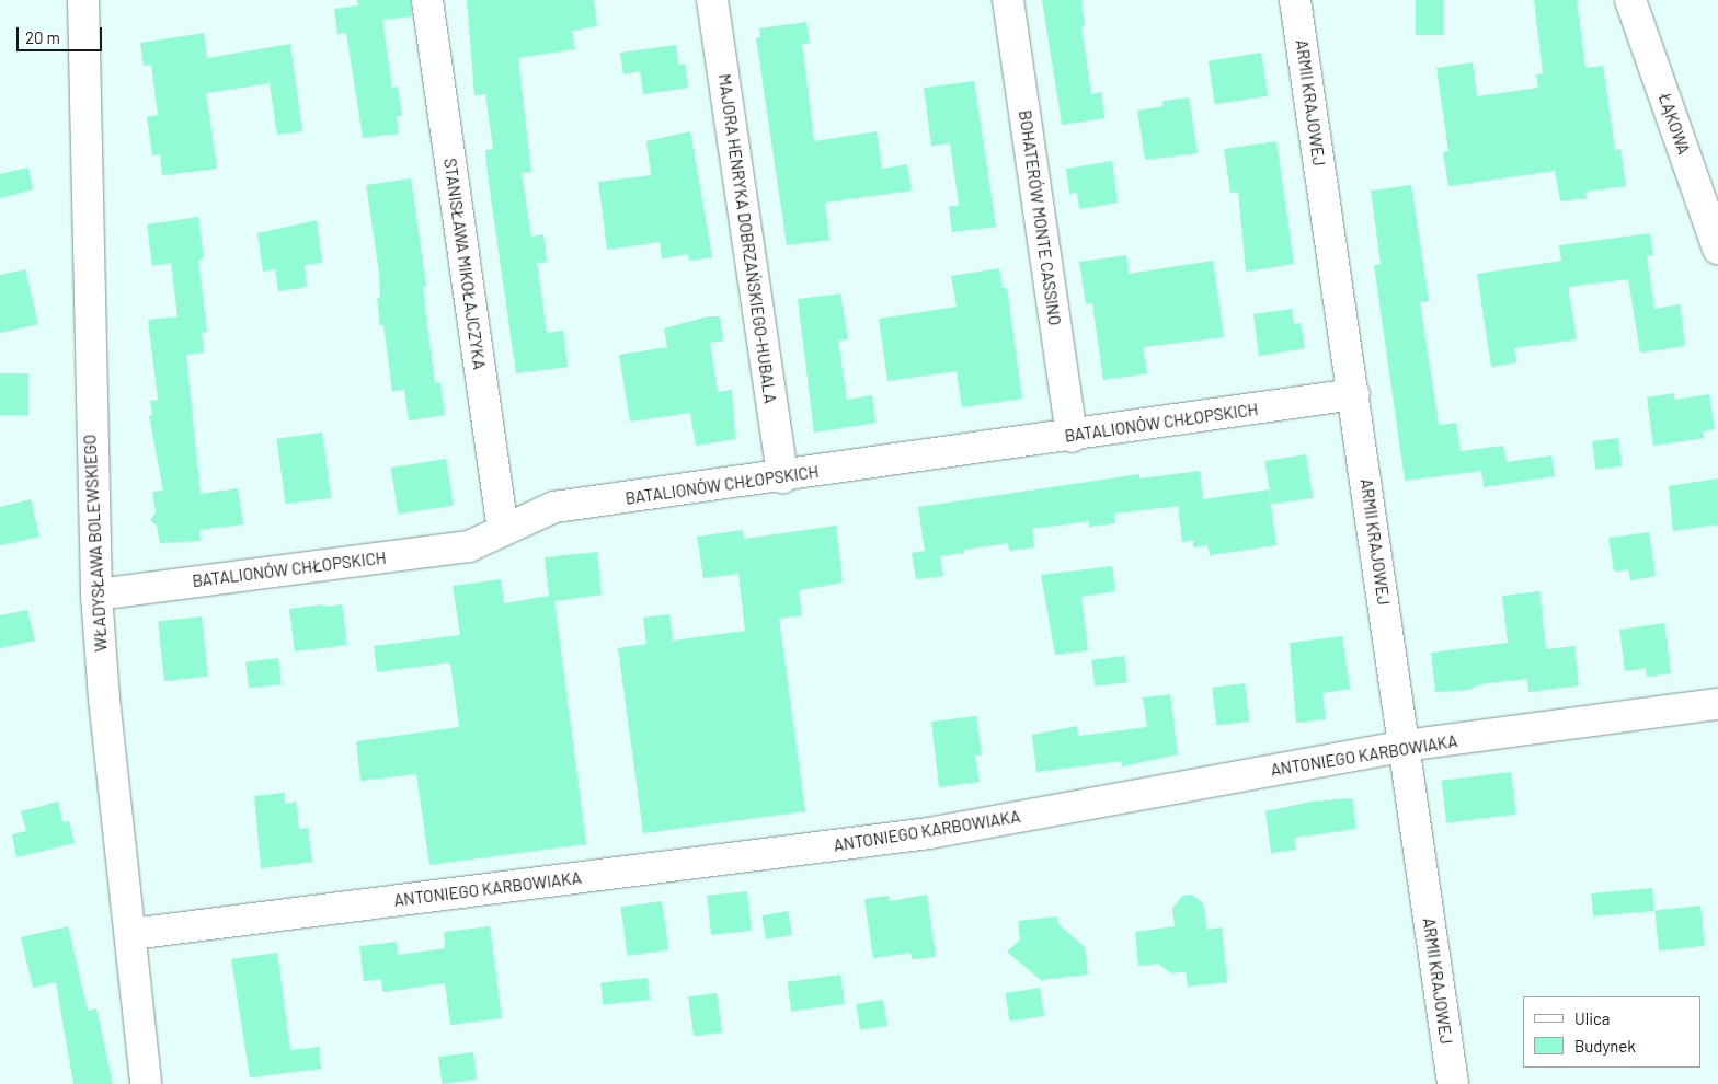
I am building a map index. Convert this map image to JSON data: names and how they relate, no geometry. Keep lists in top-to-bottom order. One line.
{"streets":{"street":["ARMII KRAJOWEJ","ŁĄKOWA","BOHATERÓW MONTE CASSINO","MAJORA HENRYKA DOBRZAŃSKIEGO-HUBALA","STANISŁAWA MIKOŁAJCZYKA","BATALIONÓW CHŁOPSKICH","WŁADYSŁAWA BOLEWSKIEGO","ANTONIEGO KARBOWIAKA"]},"crossings":[["ARMII KRAJOWEJ","BATALIONÓW CHŁOPSKICH"],["ARMII KRAJOWEJ","ANTONIEGO KARBOWIAKA"],["BOHATERÓW MONTE CASSINO","BATALIONÓW CHŁOPSKICH"],["MAJORA HENRYKA DOBRZAŃSKIEGO-HUBALA","BATALIONÓW CHŁOPSKICH"],["STANISŁAWA MIKOŁAJCZYKA","BATALIONÓW CHŁOPSKICH"],["BATALIONÓW CHŁOPSKICH","WŁADYSŁAWA BOLEWSKIEGO"],["WŁADYSŁAWA BOLEWSKIEGO","ANTONIEGO KARBOWIAKA"]],"legend":["Ulica","Budynek"],"scale_bar":"20 m"}
